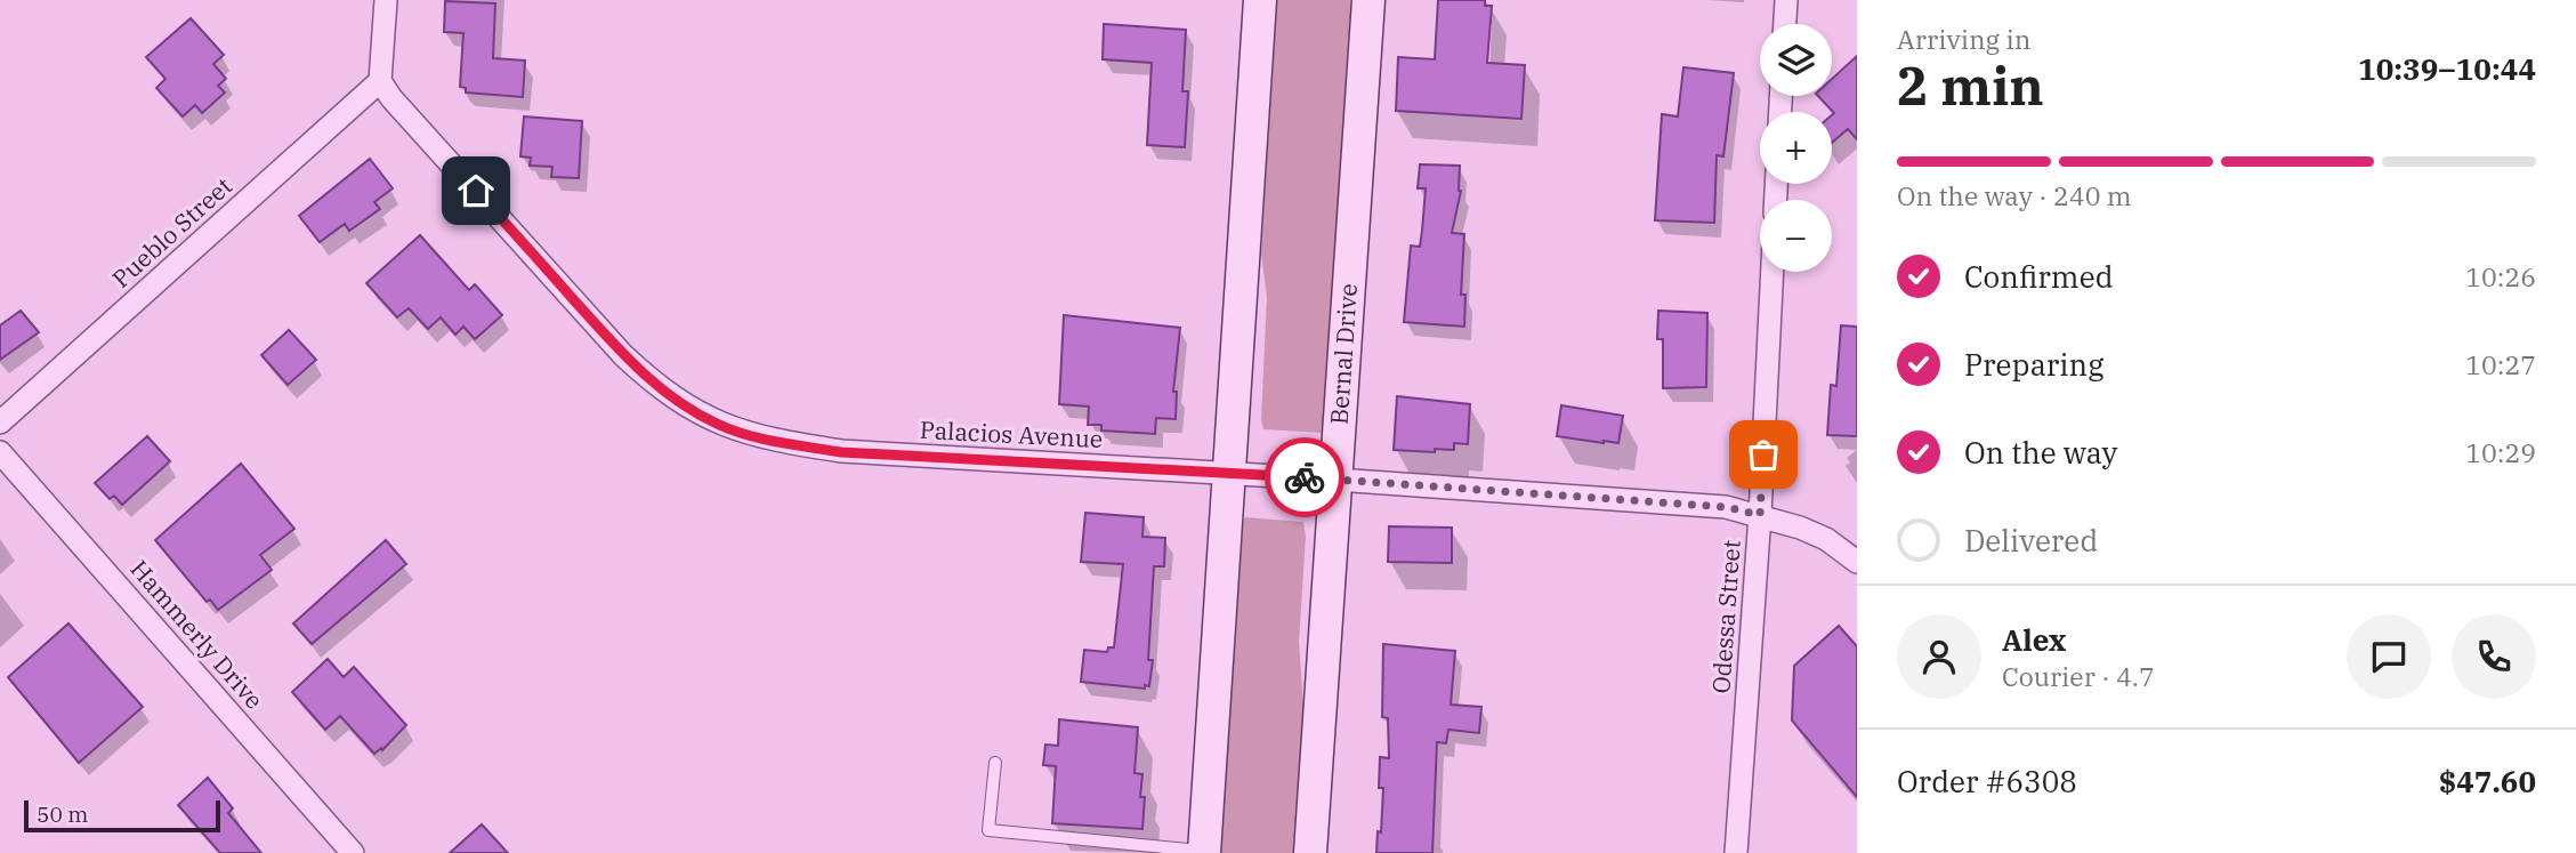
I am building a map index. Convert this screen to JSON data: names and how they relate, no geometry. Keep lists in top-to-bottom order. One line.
{"streets":{"street":["Pueblo Street","Bernal Drive","Palacios Avenue","Odessa Street","Hammerly Drive"]},"crossings":[["Pueblo Street","Palacios Avenue"],["Bernal Drive","Palacios Avenue"],["Palacios Avenue","Odessa Street"]],"scale_bar":"50 m","page":{"heading":["2 min","Arriving in","10:39–10:44"],"panel":["Alex","Courier · 4.7","Order #6308","$47.60"],"map_buttons":["+","−"],"bar":"On the way · 240 m","list":[["Confirmed","10:26"],["Preparing","10:27"],["On the way","10:29"],"Delivered"],"scale":"50 m"}}
